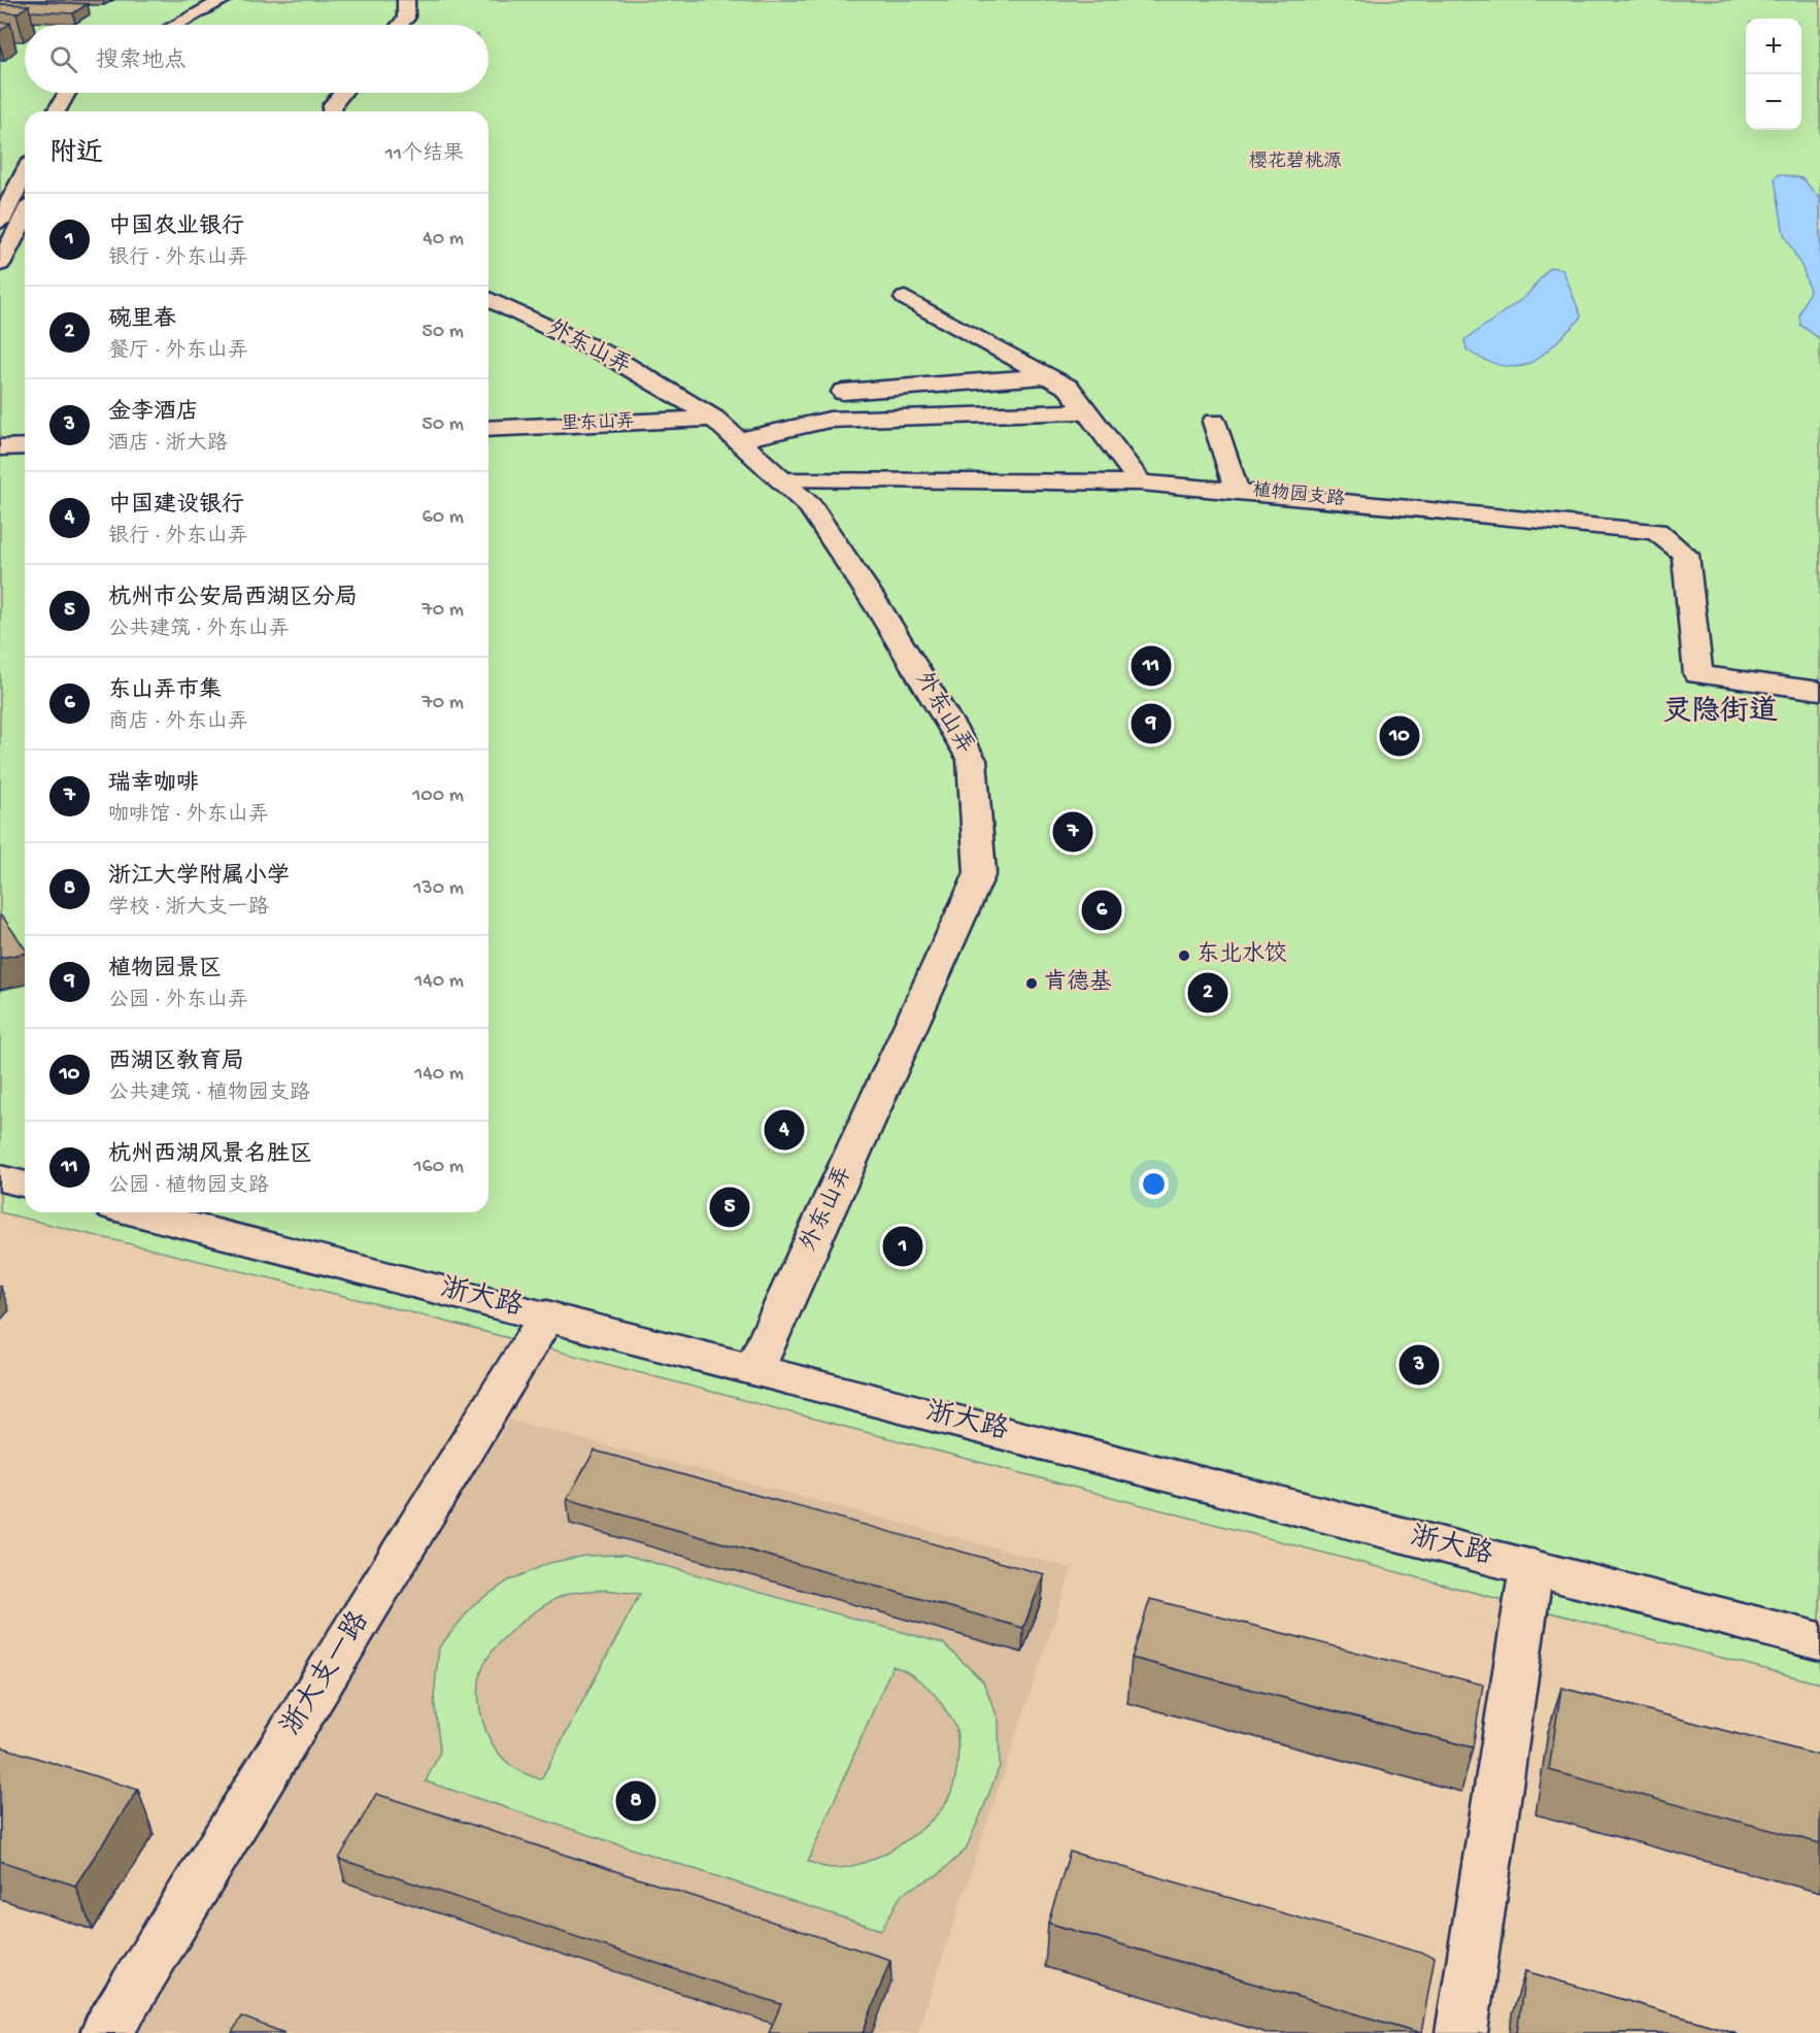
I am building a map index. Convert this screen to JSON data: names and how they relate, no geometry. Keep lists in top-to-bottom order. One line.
{"streets":{"street":["外东山弄","里东山弄","植物园支路","浙大路","浙大支一路"]},"crossings":[["外东山弄","里东山弄"],["外东山弄","植物园支路"],["外东山弄","浙大路"],["浙大路","浙大支一路"]],"districts":["灵隐街道"],"parks":["樱花碧桃源"],"places":["东北水饺","肯德基"],"page":{"map_buttons":["+","−"],"search":"搜索地点","heading":["附近","11个结果"],"list":[{"mark":"1","name":"中国农业银行","note":"银行 · 外东山弄","value":"40 m"},{"mark":"2","name":"碗里春","note":"餐厅 · 外东山弄","value":"50 m"},{"mark":"3","name":"金李酒店","note":"酒店 · 浙大路","value":"50 m"},{"mark":"4","name":"中国建设银行","note":"银行 · 外东山弄","value":"60 m"},{"mark":"5","name":"杭州市公安局西湖区分局","note":"公共建筑 · 外东山弄","value":"70 m"},{"mark":"6","name":"东山弄市集","note":"商店 · 外东山弄","value":"70 m"},{"mark":"7","name":"瑞幸咖啡","note":"咖啡馆 · 外东山弄","value":"100 m"},{"mark":"8","name":"浙江大学附属小学","note":"学校 · 浙大支一路","value":"130 m"},{"mark":"9","name":"植物园景区","note":"公园 · 外东山弄","value":"140 m"},{"mark":"10","name":"西湖区教育局","note":"公共建筑 · 植物园支路","value":"140 m"},{"mark":"11","name":"杭州西湖风景名胜区","note":"公园 · 植物园支路","value":"160 m"}],"pins":["11","9","10","7","6","2","4","5","1","3","8"]}}
